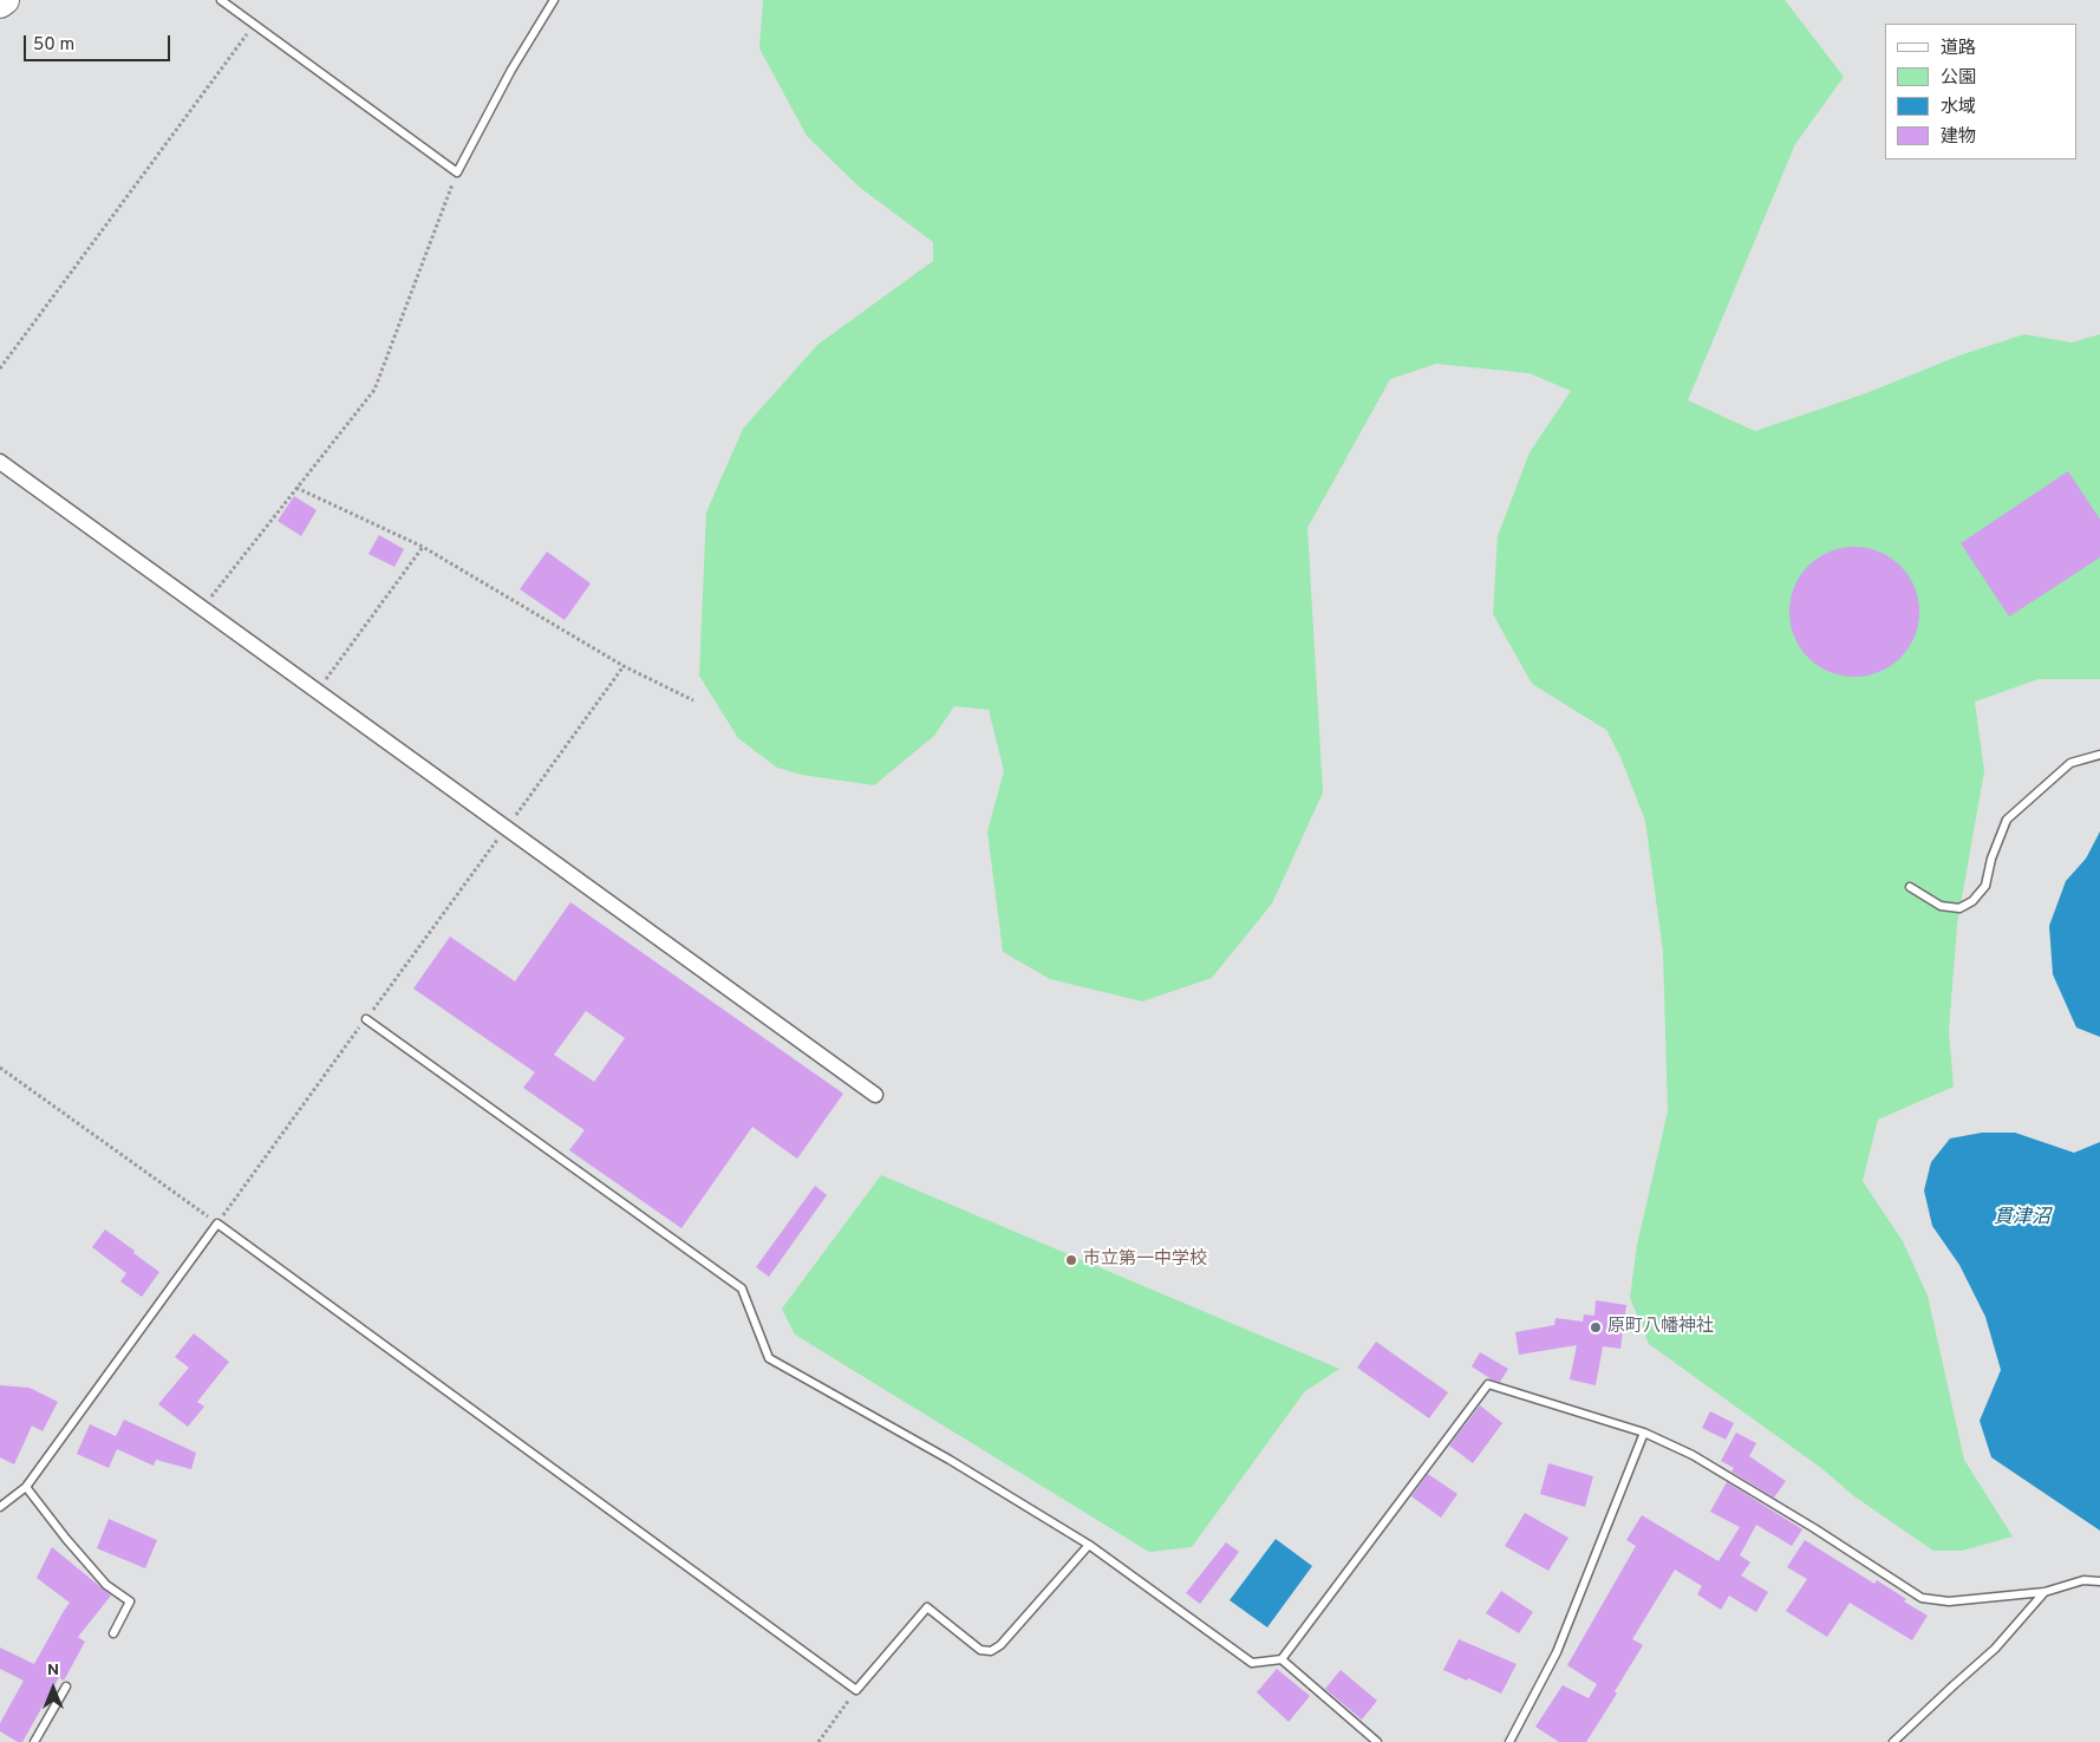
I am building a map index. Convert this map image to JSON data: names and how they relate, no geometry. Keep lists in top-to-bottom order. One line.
{"water":["貫津沼"],"places":["市立第一中学校","原町八幡神社"],"legend":["道路","公園","水域","建物"],"scale_bar":"50 m","north":"top"}
